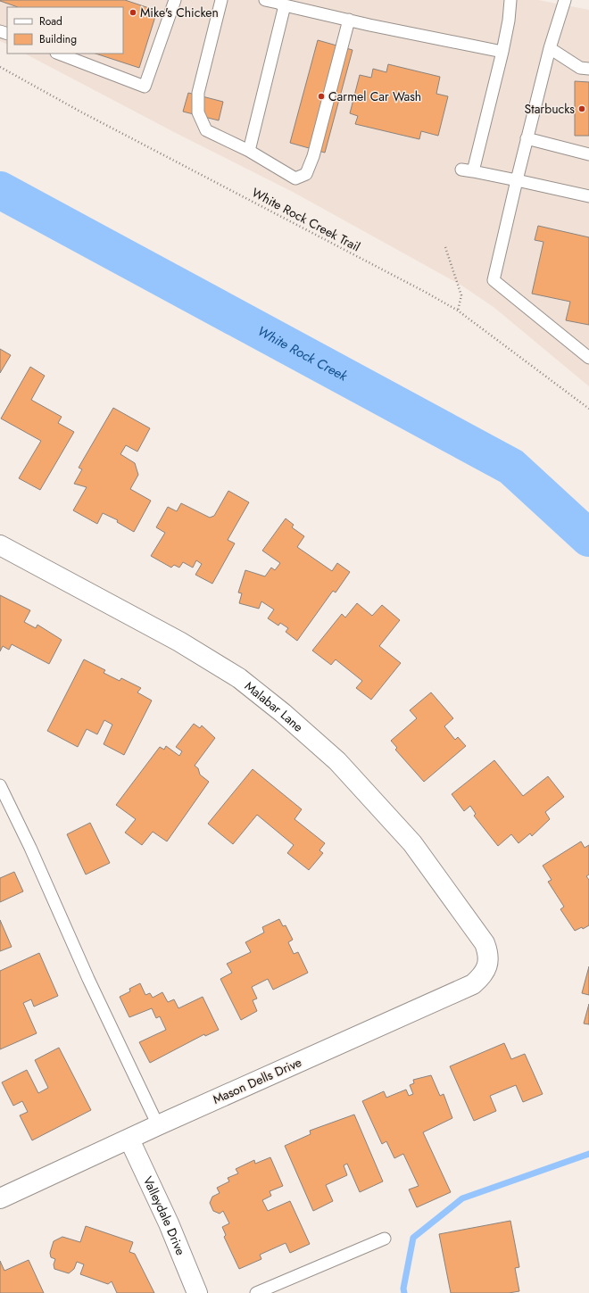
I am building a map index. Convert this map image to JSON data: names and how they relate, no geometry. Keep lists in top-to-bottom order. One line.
{"streets":{"street":["Malabar Lane","Mason Dells Drive","Valleydale Drive"],"path":["White Rock Creek Trail"]},"crossings":[["Malabar Lane","Mason Dells Drive"],["Mason Dells Drive","Valleydale Drive"]],"water":["White Rock Creek"],"places":["Mike's Chicken","Carmel Car Wash","Starbucks"],"legend":["Road","Building"]}
